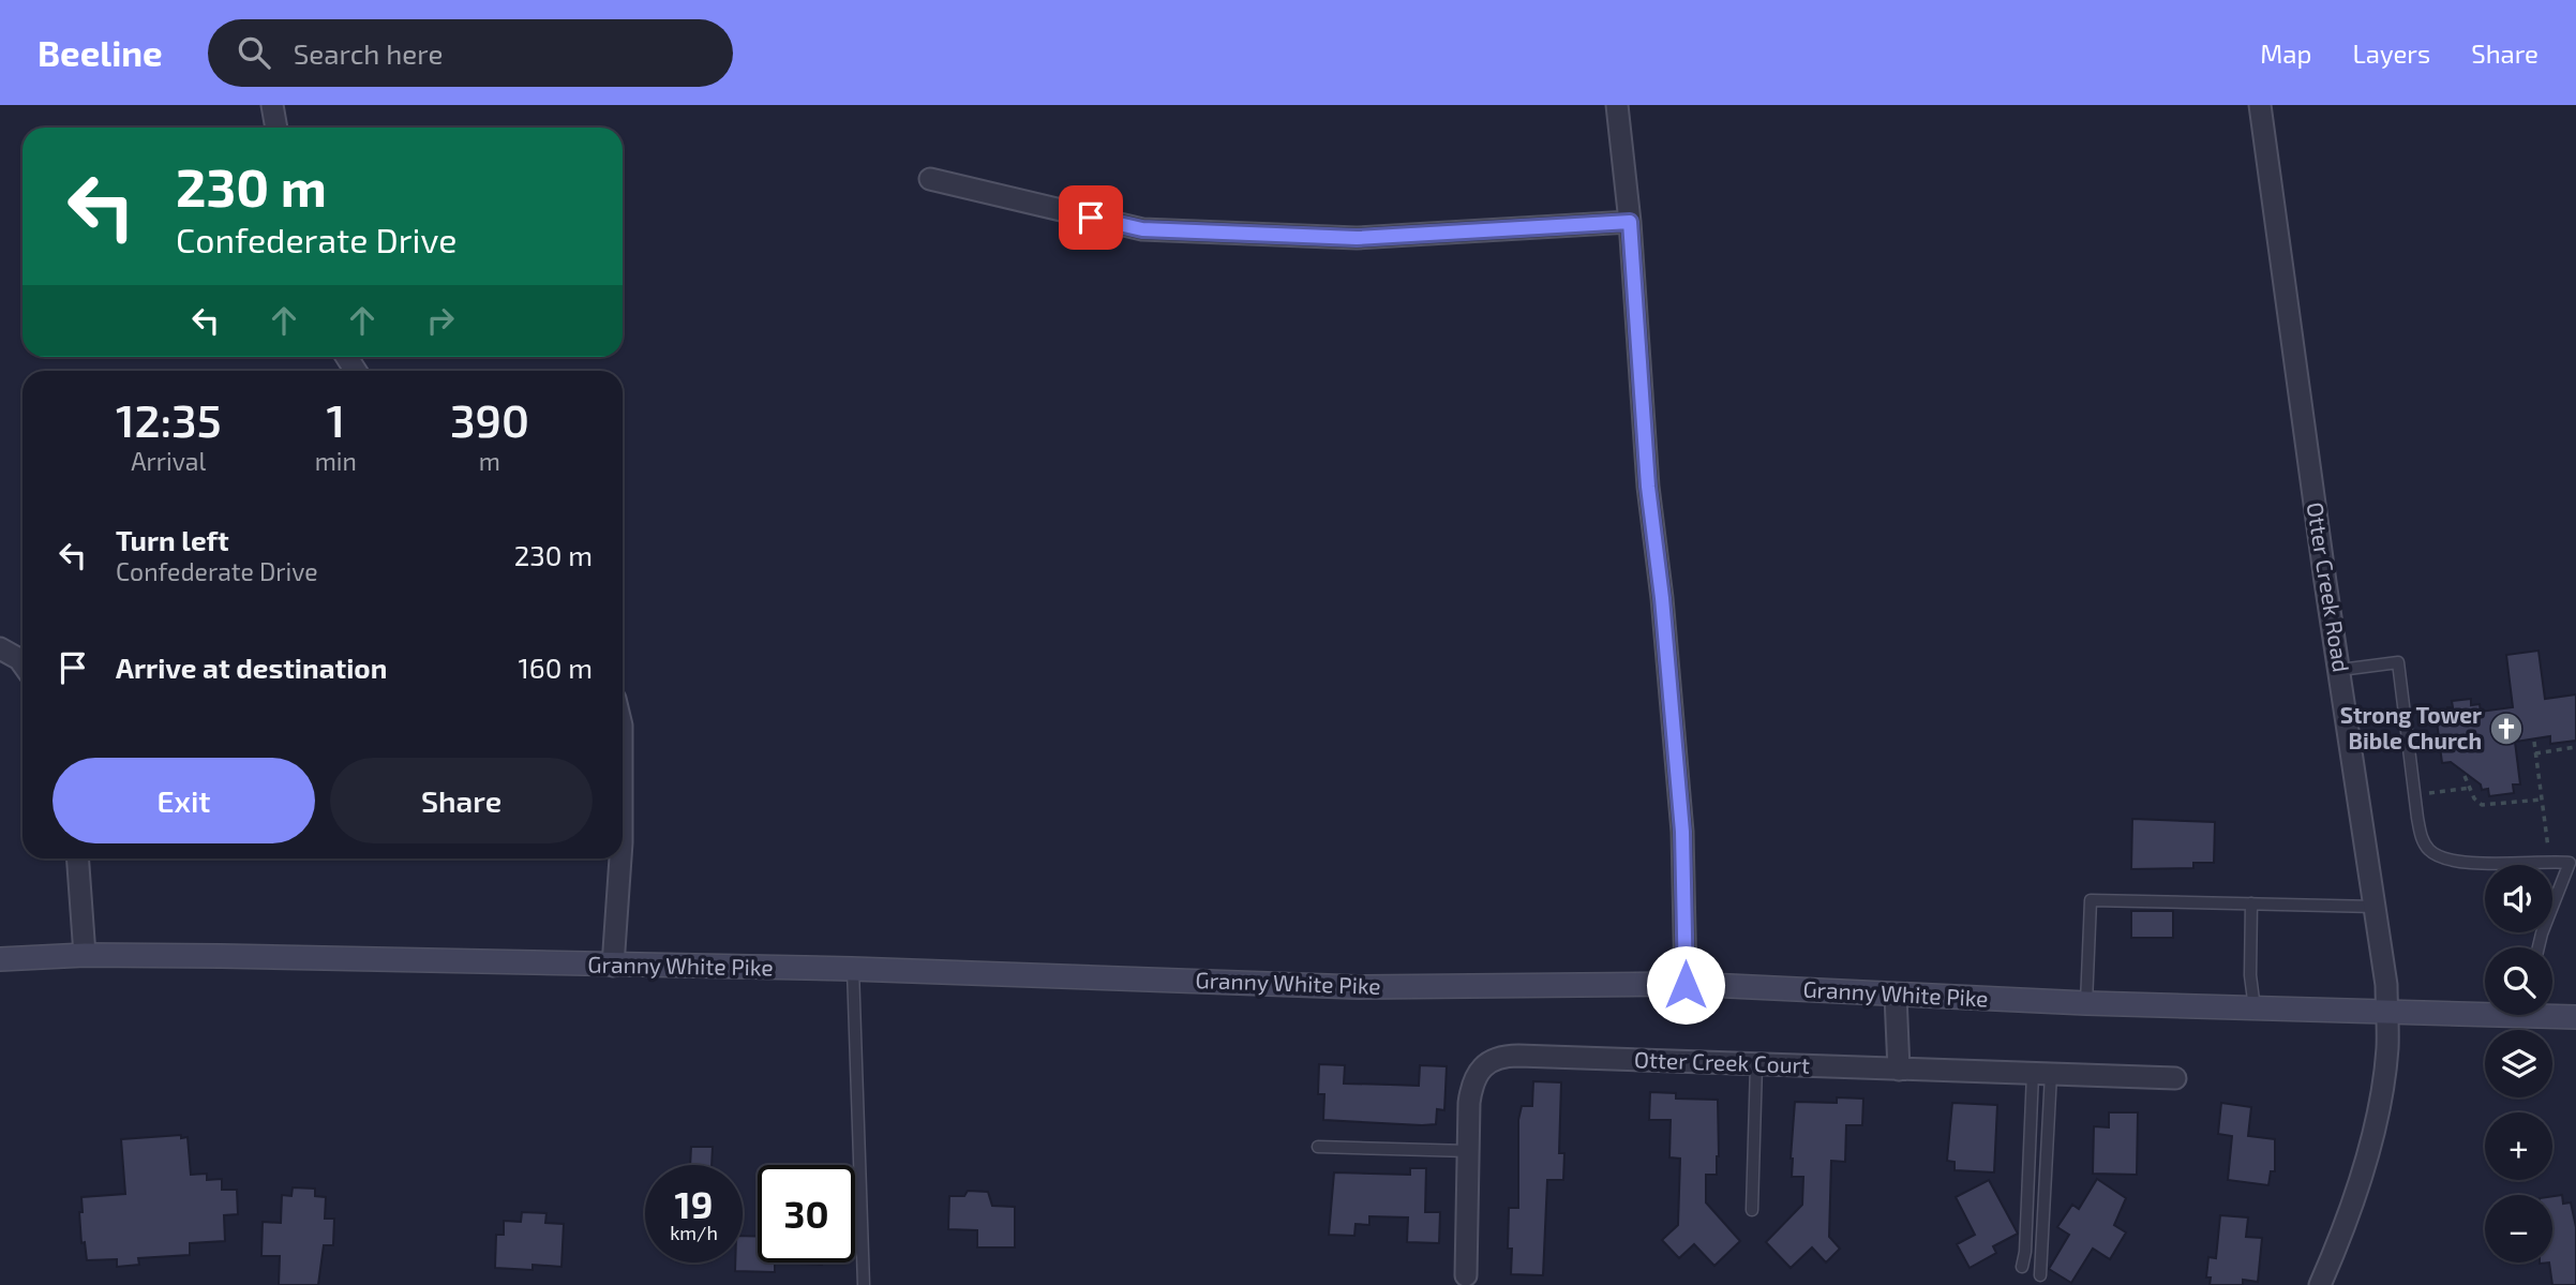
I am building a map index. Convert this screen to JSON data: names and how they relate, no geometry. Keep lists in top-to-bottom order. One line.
{"streets":{"main road":["Granny White Pike"],"street":["Otter Creek Road","Otter Creek Court"]},"crossings":[["Otter Creek Road","Granny White Pike"]],"places":{"church":["Strong Tower Bible Church"]},"page":{"header":"Beeline","search":"Search here","nav":["Map","Layers","Share"],"turn":["230 m","Confederate Drive"],"eta":["12:35","Arrival","1","min","390","m"],"list":[{"name":"Turn left","note":"Confederate Drive","value":"230 m"},{"name":"Arrive at destination","value":"160 m"}],"buttons":["Exit","Share"],"map_buttons":["+","−"],"speed":"19 km/h","limit":"30"}}
